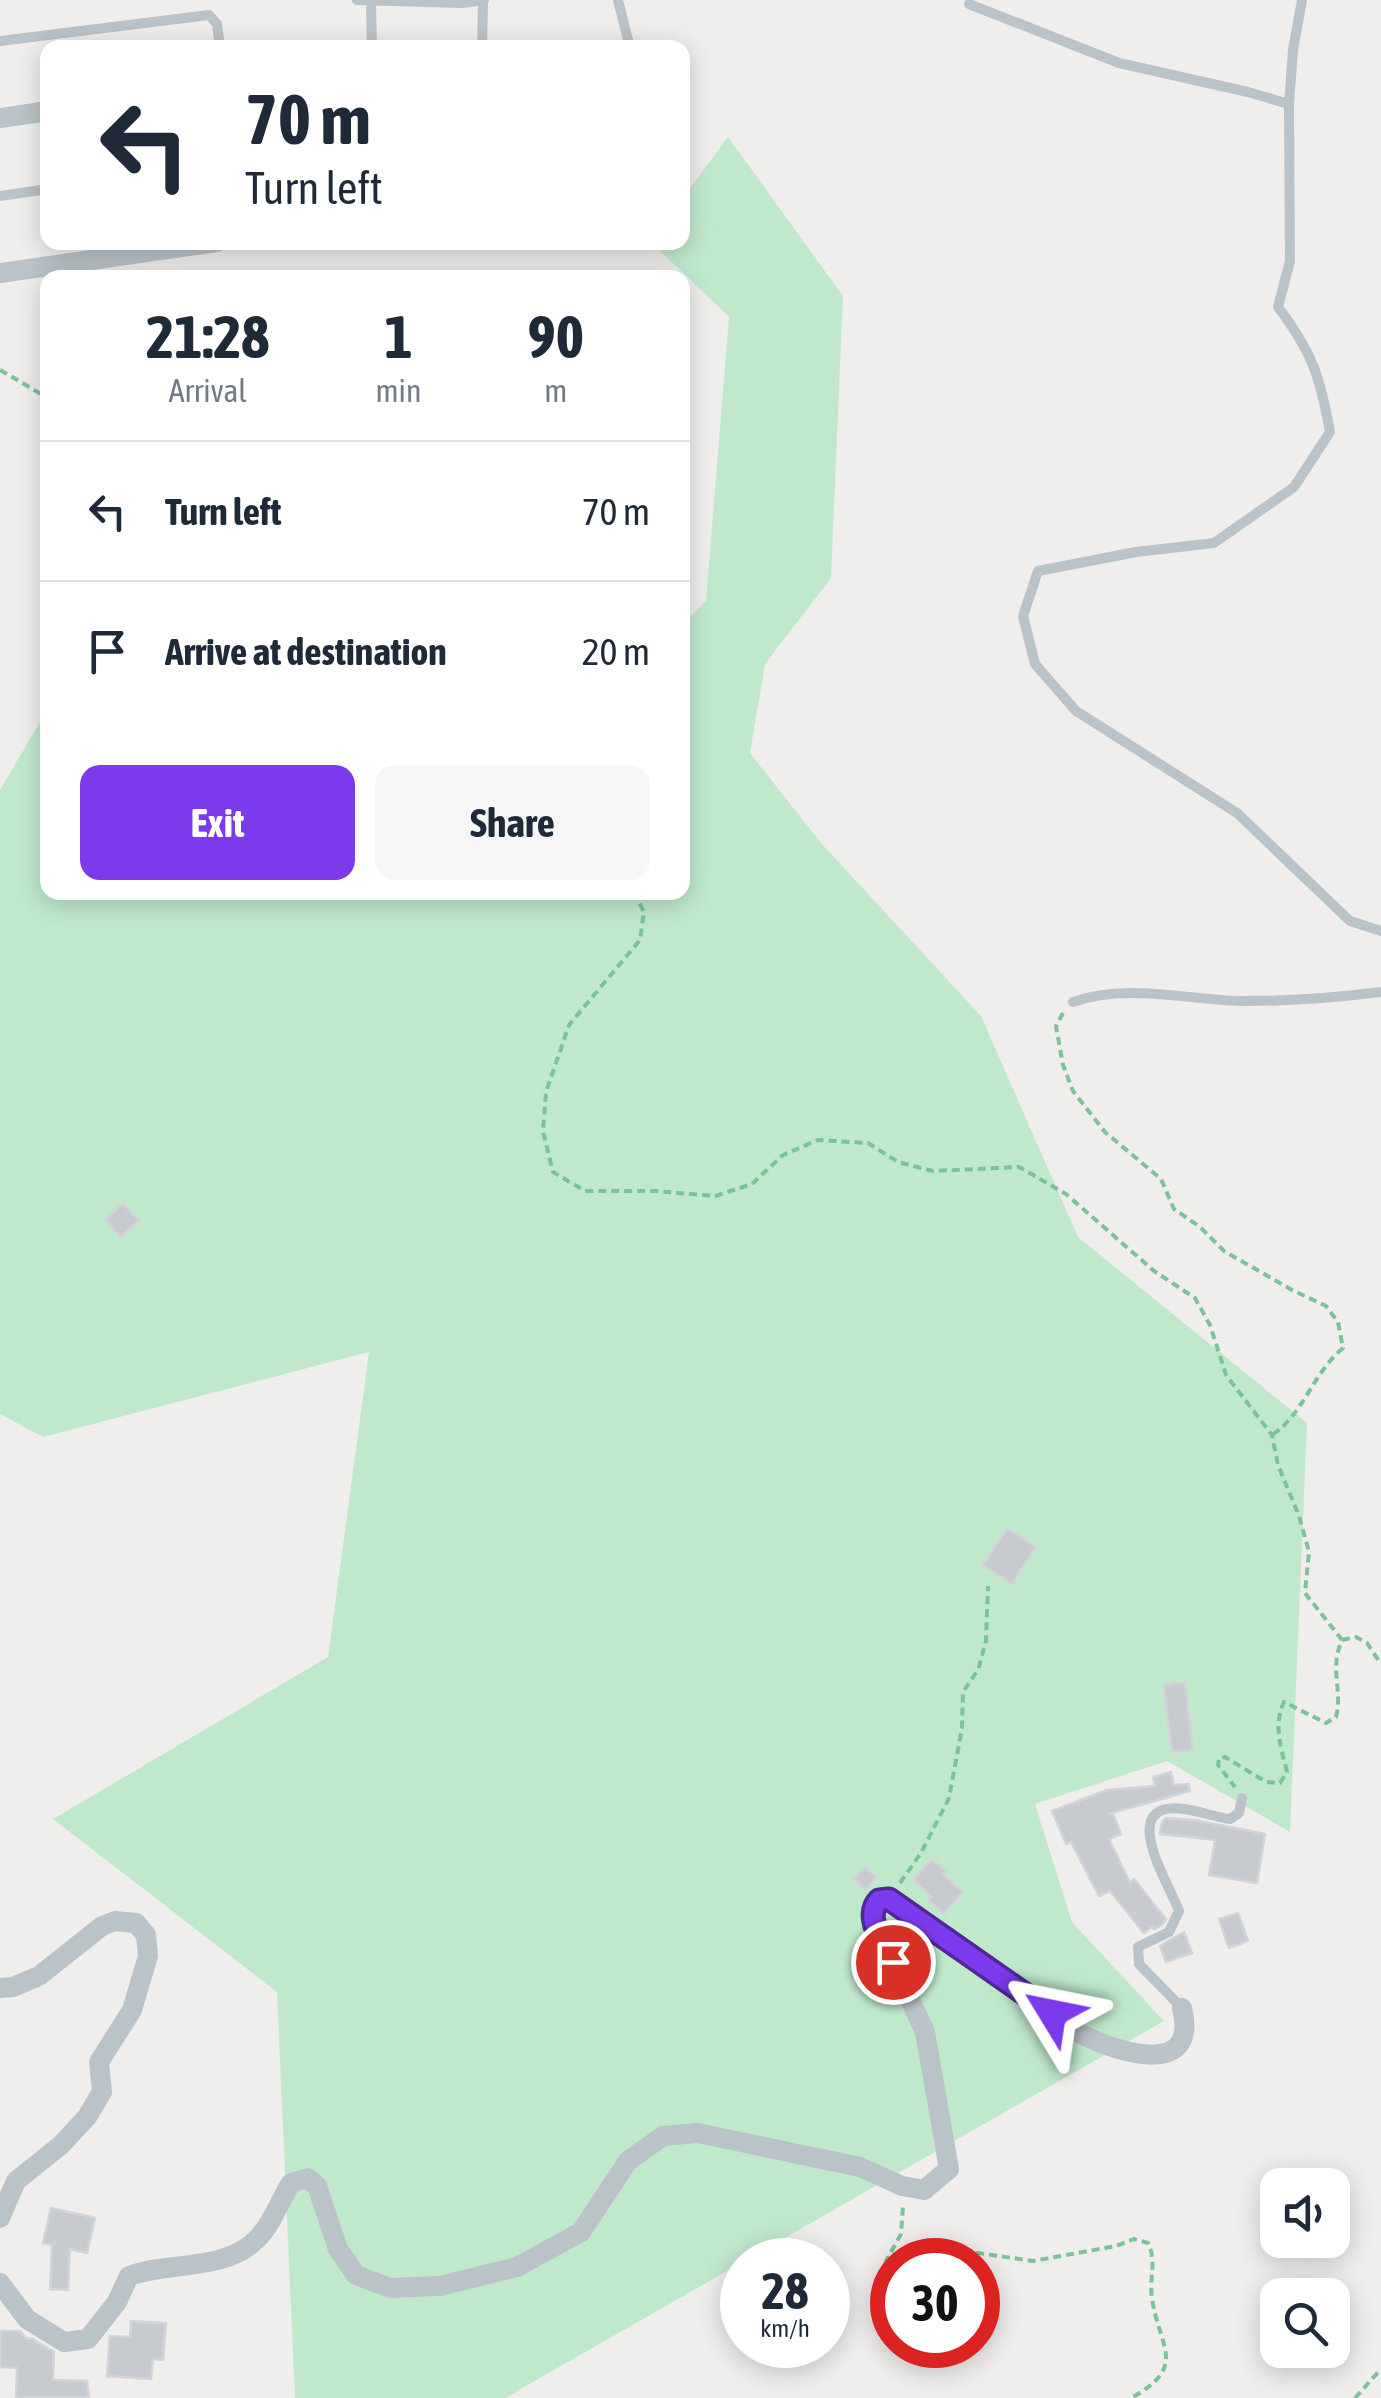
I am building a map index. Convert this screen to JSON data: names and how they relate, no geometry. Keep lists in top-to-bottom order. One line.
{"page":{"turn":["70 m","Turn left"],"eta":["21:28","Arrival","1","min","90","m"],"list":[{"name":"Turn left","value":"70 m"},{"name":"Arrive at destination","value":"20 m"}],"buttons":["Exit","Share"],"speed":"28 km/h","limit":"30"}}
